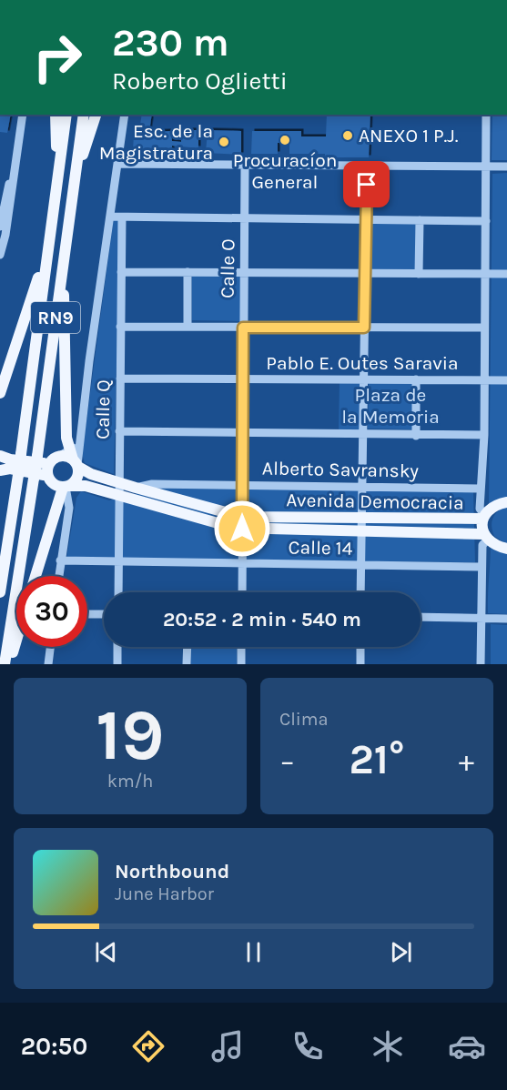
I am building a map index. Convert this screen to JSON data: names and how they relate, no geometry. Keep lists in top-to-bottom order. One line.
{"streets":{"main road":["RN9","Avenida Democracia"],"street":["Calle O","Pablo E. Outes Saravia","Calle Q","Alberto Savransky","Calle 14"]},"crossings":[["Calle O","Pablo E. Outes Saravia"],["Calle O","Alberto Savransky"],["Calle O","Avenida Democracia"],["Calle O","Calle 14"],["Pablo E. Outes Saravia","Calle Q"],["Calle Q","Avenida Democracia"],["Calle Q","Calle 14"],["Alberto Savransky","Avenida Democracia"]],"parks":["Plaza de la Memoria"],"places":["ANEXO 1 P.J.","Procuracíon General","Esc. de la Magistratura"],"page":{"turn":["230 m","Roberto Oglietti"],"limit":"30","trip":"20:52 · 2 min · 540 m","tile":[["19","km/h"],"Clima"],"heat":["−","21°","+"],"song":["Northbound","June Harbor"],"tabs":"20:50"}}
